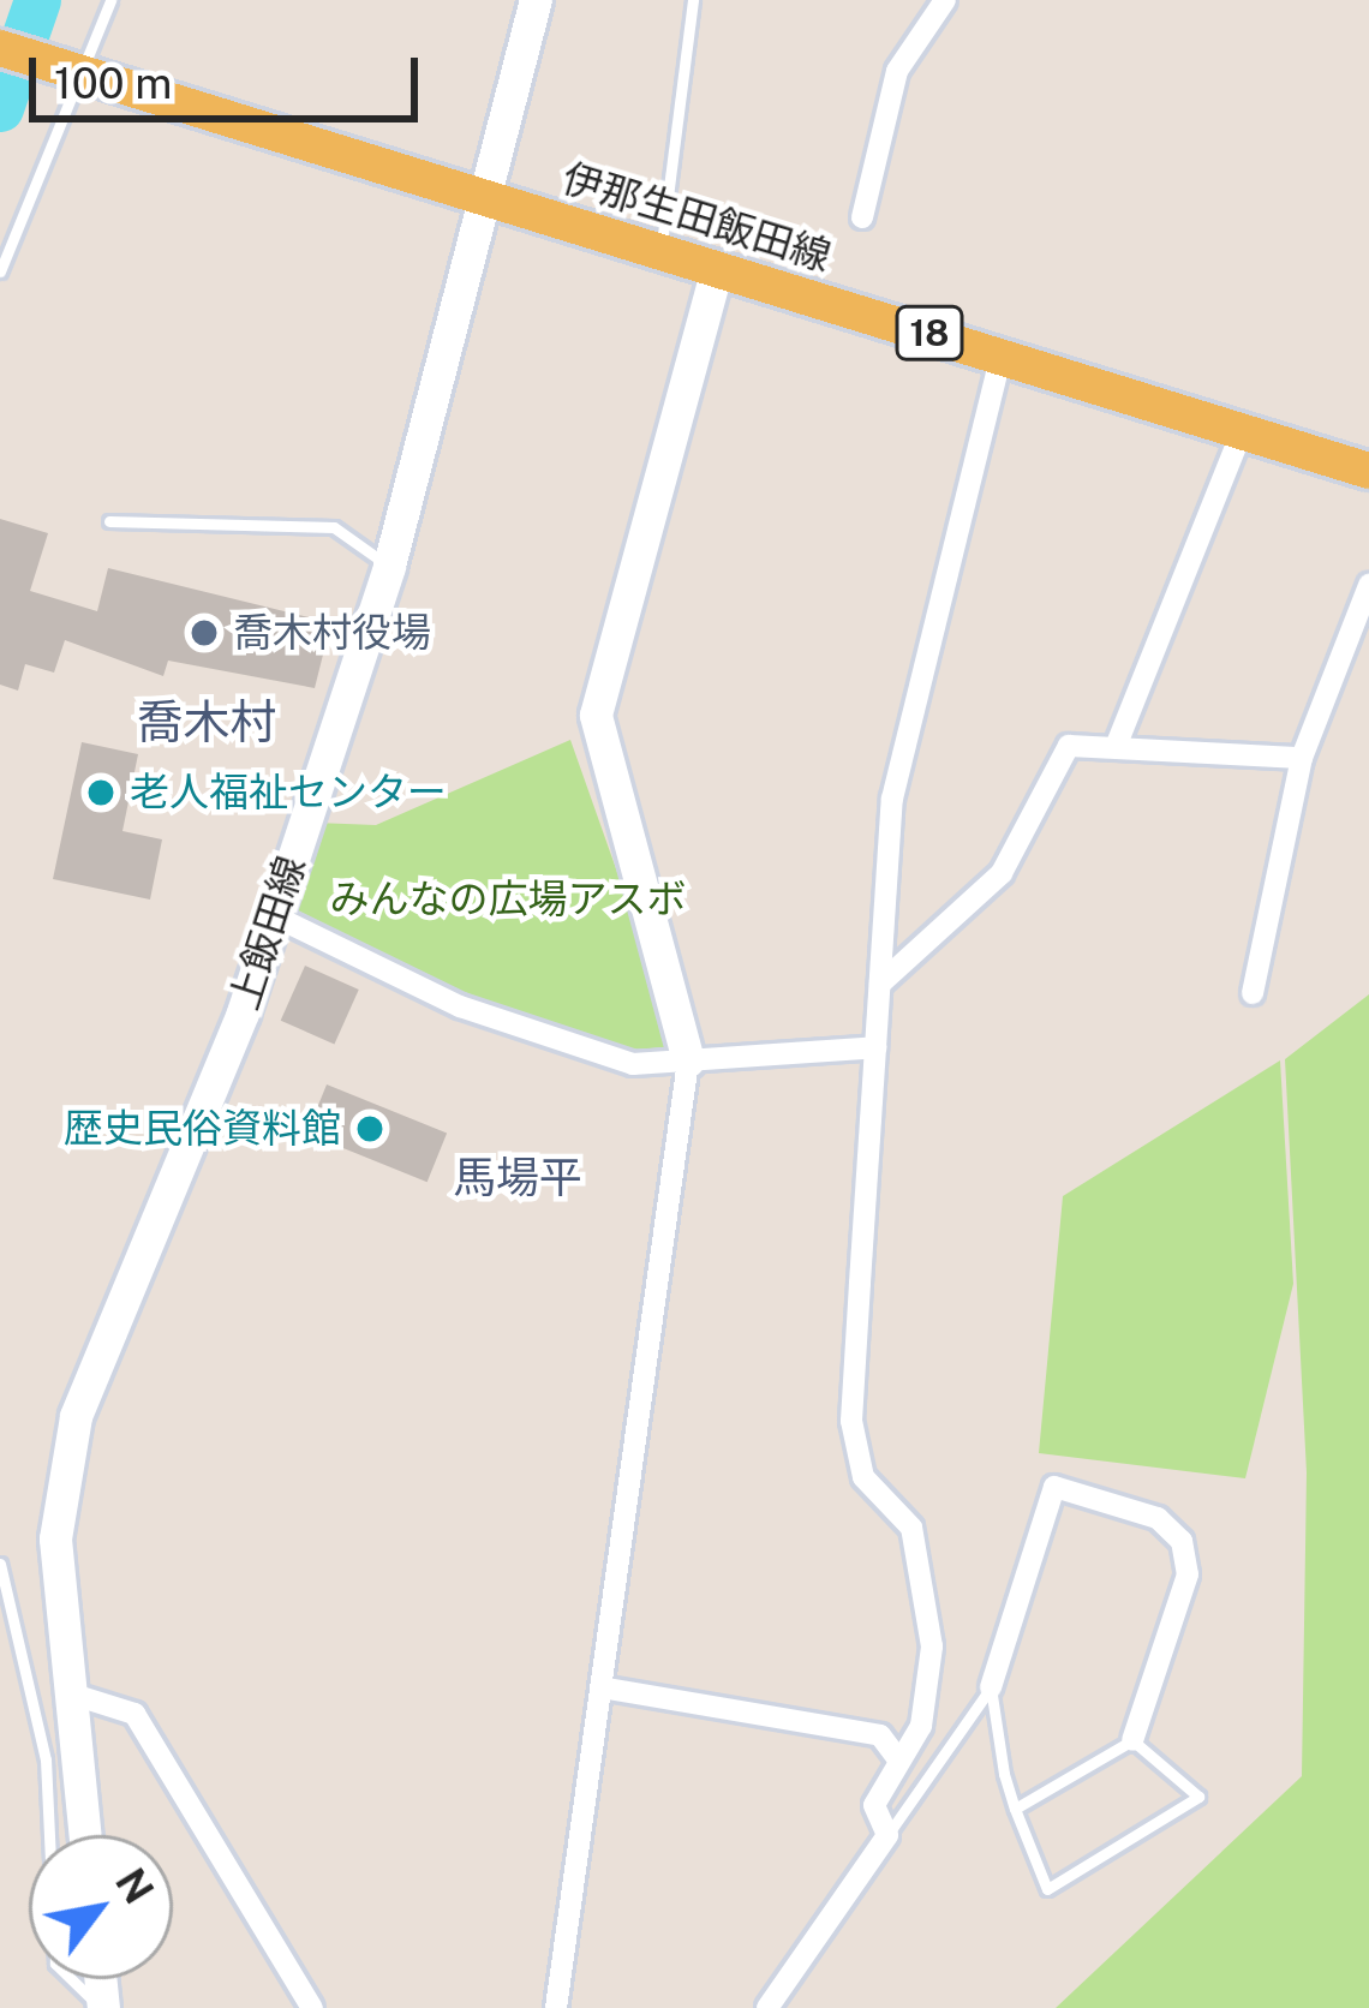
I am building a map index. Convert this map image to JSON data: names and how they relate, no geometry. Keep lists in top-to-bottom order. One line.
{"streets":{"main road":["伊那生田飯田線","18","上飯田線"]},"crossings":[["伊那生田飯田線","上飯田線"]],"districts":["喬木村","馬場平"],"parks":["みんなの広場アスボ"],"places":["喬木村役場","老人福祉センター","歴史民俗資料館"],"scale_bar":"100 m","north":"top right"}
